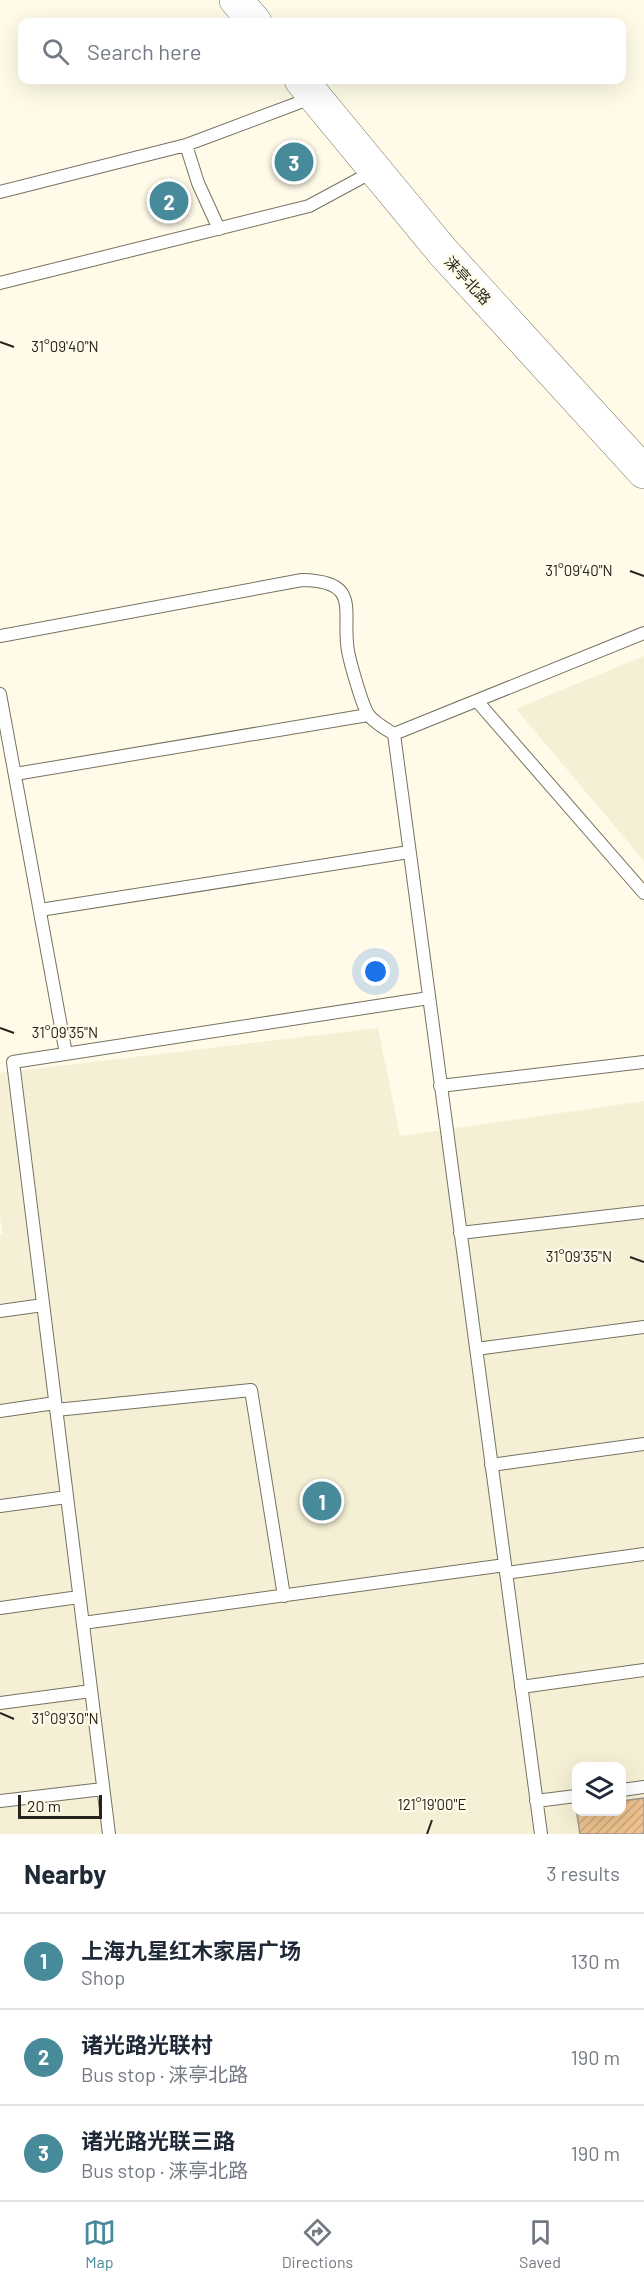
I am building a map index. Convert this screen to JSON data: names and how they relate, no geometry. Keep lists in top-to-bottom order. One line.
{"streets":{"street":["涞亭北路"]},"scale_bar":"20 m","page":{"search":"Search here","pins":["3","2","1"],"scale":"20 m","heading":["Nearby","3 results"],"list":[{"mark":"1","name":"上海九星红木家居广场","note":"Shop","value":"130 m"},{"mark":"2","name":"诸光路光联村","note":"Bus stop · 涞亭北路","value":"190 m"},{"mark":"3","name":"诸光路光联三路","note":"Bus stop · 涞亭北路","value":"190 m"}],"nav":["Map","Directions","Saved"]},"coordinates":["31°09'40\"N","31°09'35\"N","31°09'30\"N","121°19'00\"E"]}
